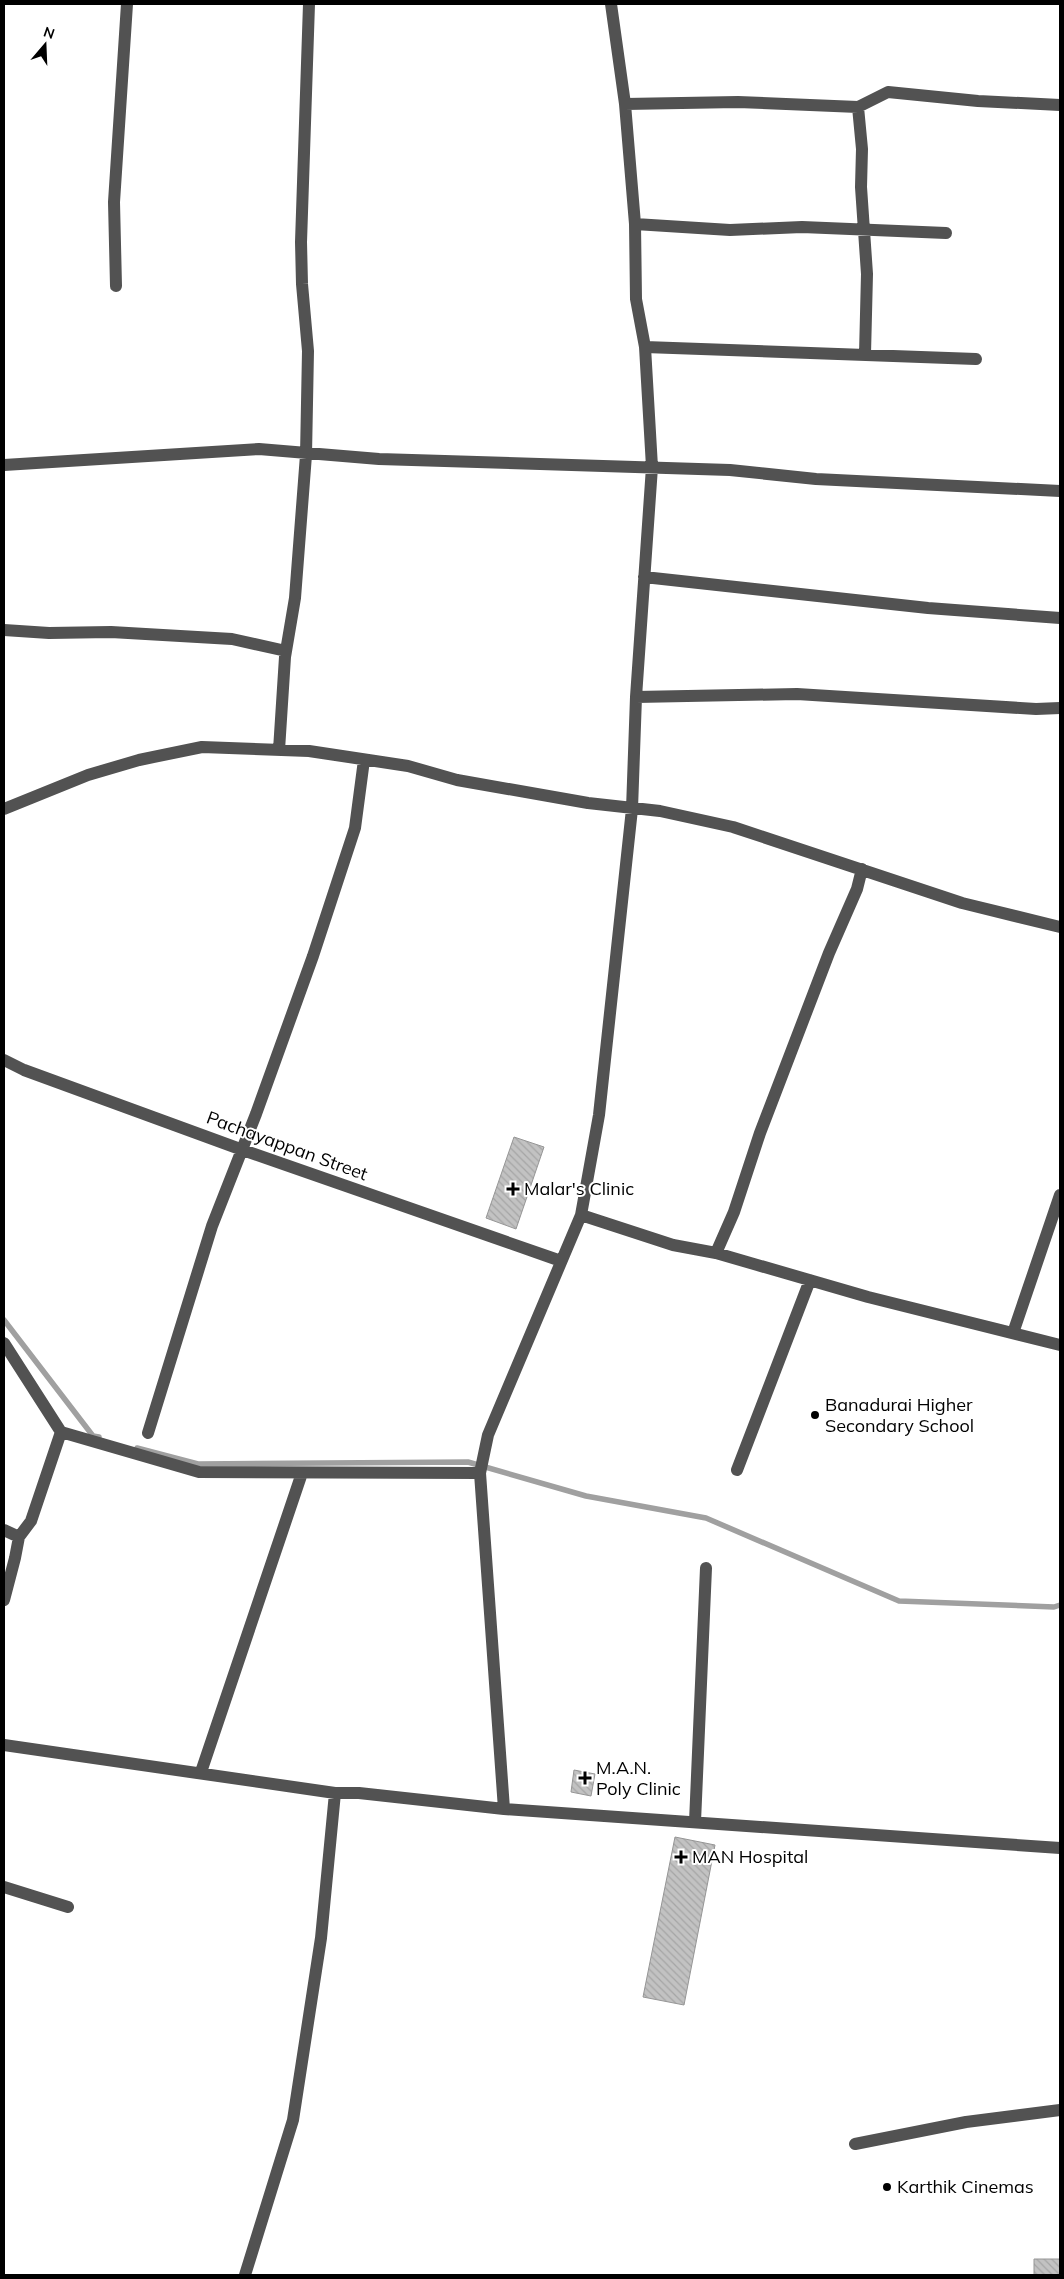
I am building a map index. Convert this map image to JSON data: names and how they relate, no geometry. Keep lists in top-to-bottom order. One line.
{"streets":{"street":["Pachayappan Street"]},"places":{"health":["Malar's Clinic","M.A.N. Poly Clinic","MAN Hospital"],"other":["Banadurai Higher Secondary School","Karthik Cinemas"]},"north":"top"}
